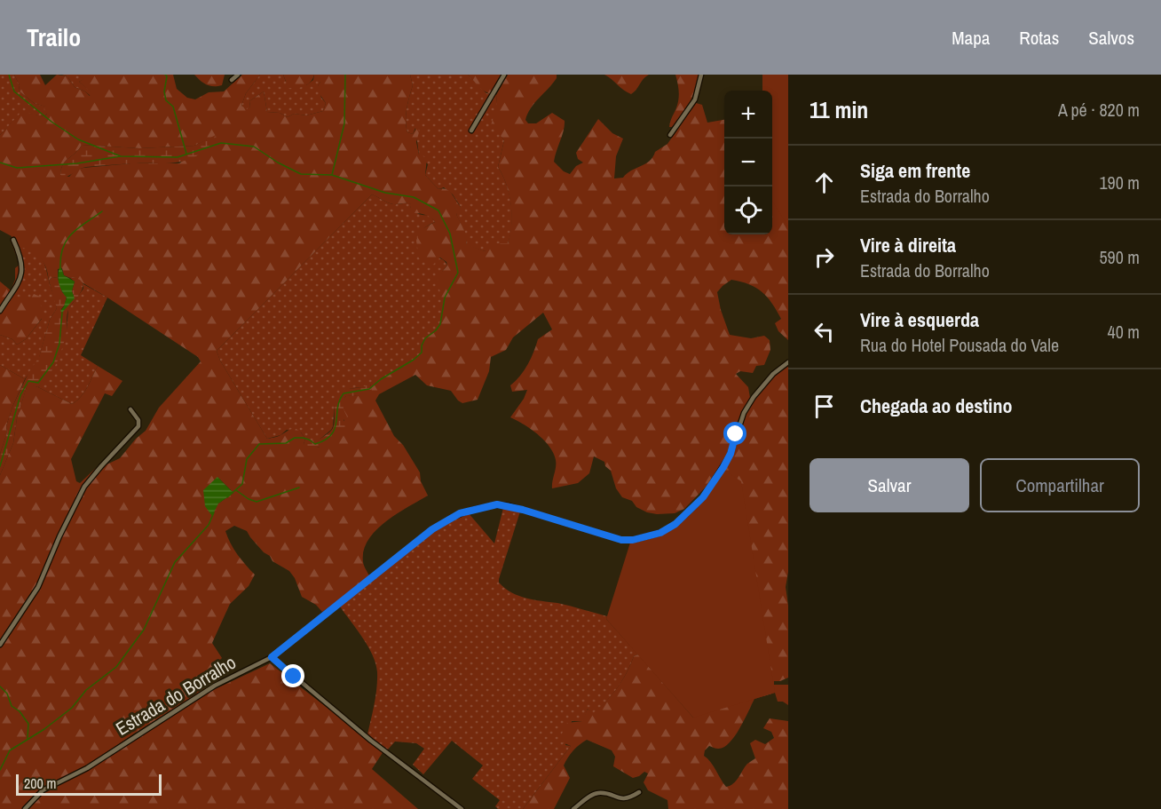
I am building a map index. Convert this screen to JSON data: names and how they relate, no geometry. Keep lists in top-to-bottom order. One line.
{"streets":{"street":["Estrada do Borralho"]},"scale_bar":"200 m","page":{"header":"Trailo","nav":["Mapa","Rotas","Salvos"],"heading":["11 min","A pé · 820 m"],"map_buttons":["+","−"],"list":[["Siga em frente","Estrada do Borralho","190 m"],["Vire à direita","Estrada do Borralho","590 m"],["Vire à esquerda","Rua do Hotel Pousada do Vale","40 m"],"Chegada ao destino"],"buttons":["Salvar","Compartilhar"],"scale":"200 m"}}
